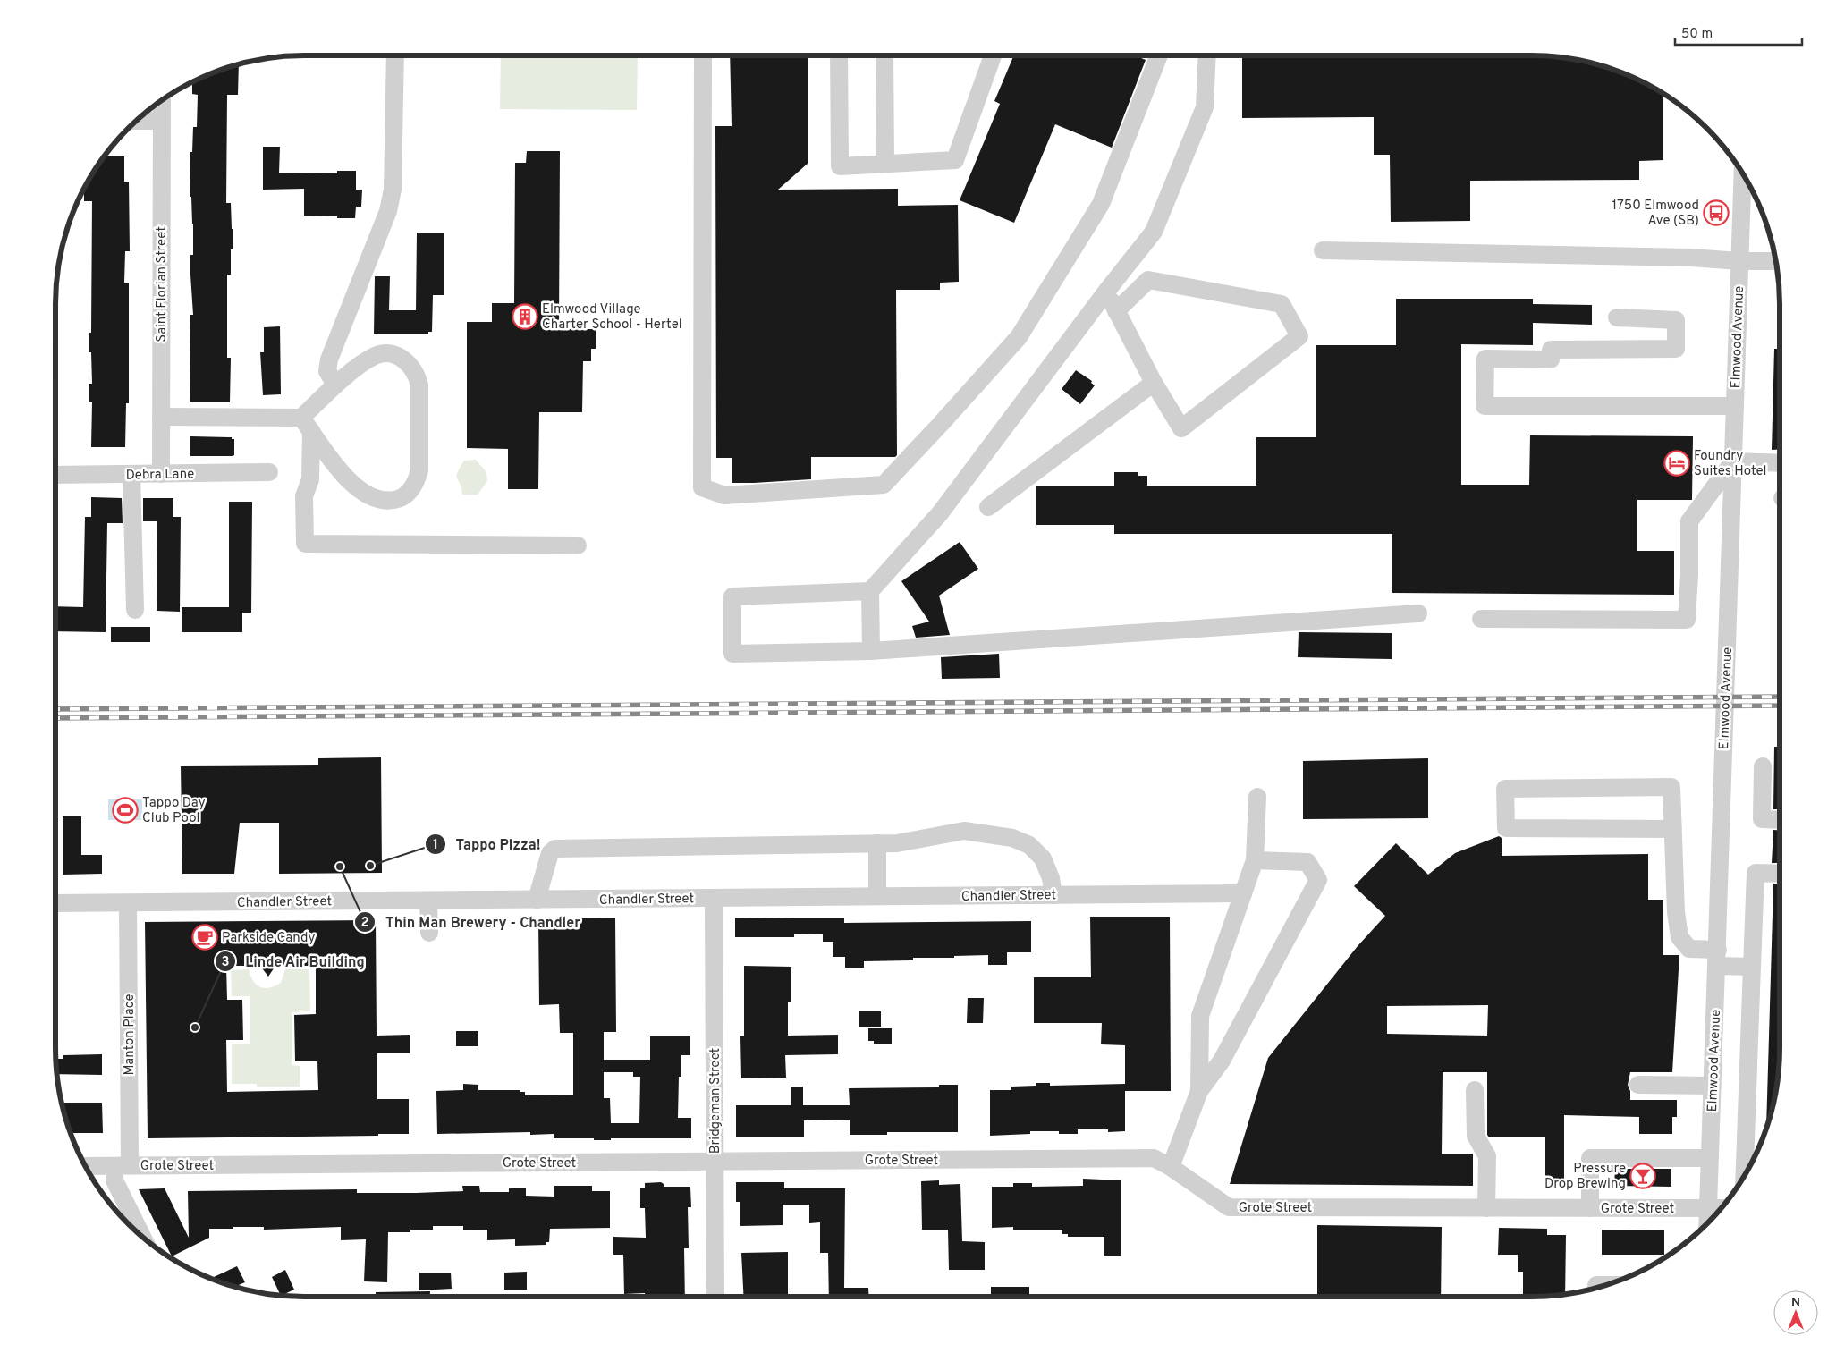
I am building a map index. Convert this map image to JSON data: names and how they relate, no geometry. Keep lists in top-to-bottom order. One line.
{"streets":{"street":["Saint Florian Street","Elmwood Avenue","Debra Lane","Chandler Street","Manton Place","Bridgeman Street","Grote Street"]},"crossings":[["Saint Florian Street","Debra Lane"],["Elmwood Avenue","Grote Street"],["Chandler Street","Manton Place"],["Chandler Street","Bridgeman Street"],["Manton Place","Grote Street"],["Bridgeman Street","Grote Street"]],"places":{"bus stop":["1750 Elmwood Ave (SB)"],"building":["Elmwood Village Charter School - Hertel"],"hotel":["Foundry Suites Hotel"],"sports":["Tappo Day Club Pool"],"other":["Tappo Pizza!","Thin Man Brewery - Chandler","Linde Air Building"],"cafe":["Parkside Candy"],"bar":["Pressure Drop Brewing"]},"scale_bar":"50 m","north":"top"}
